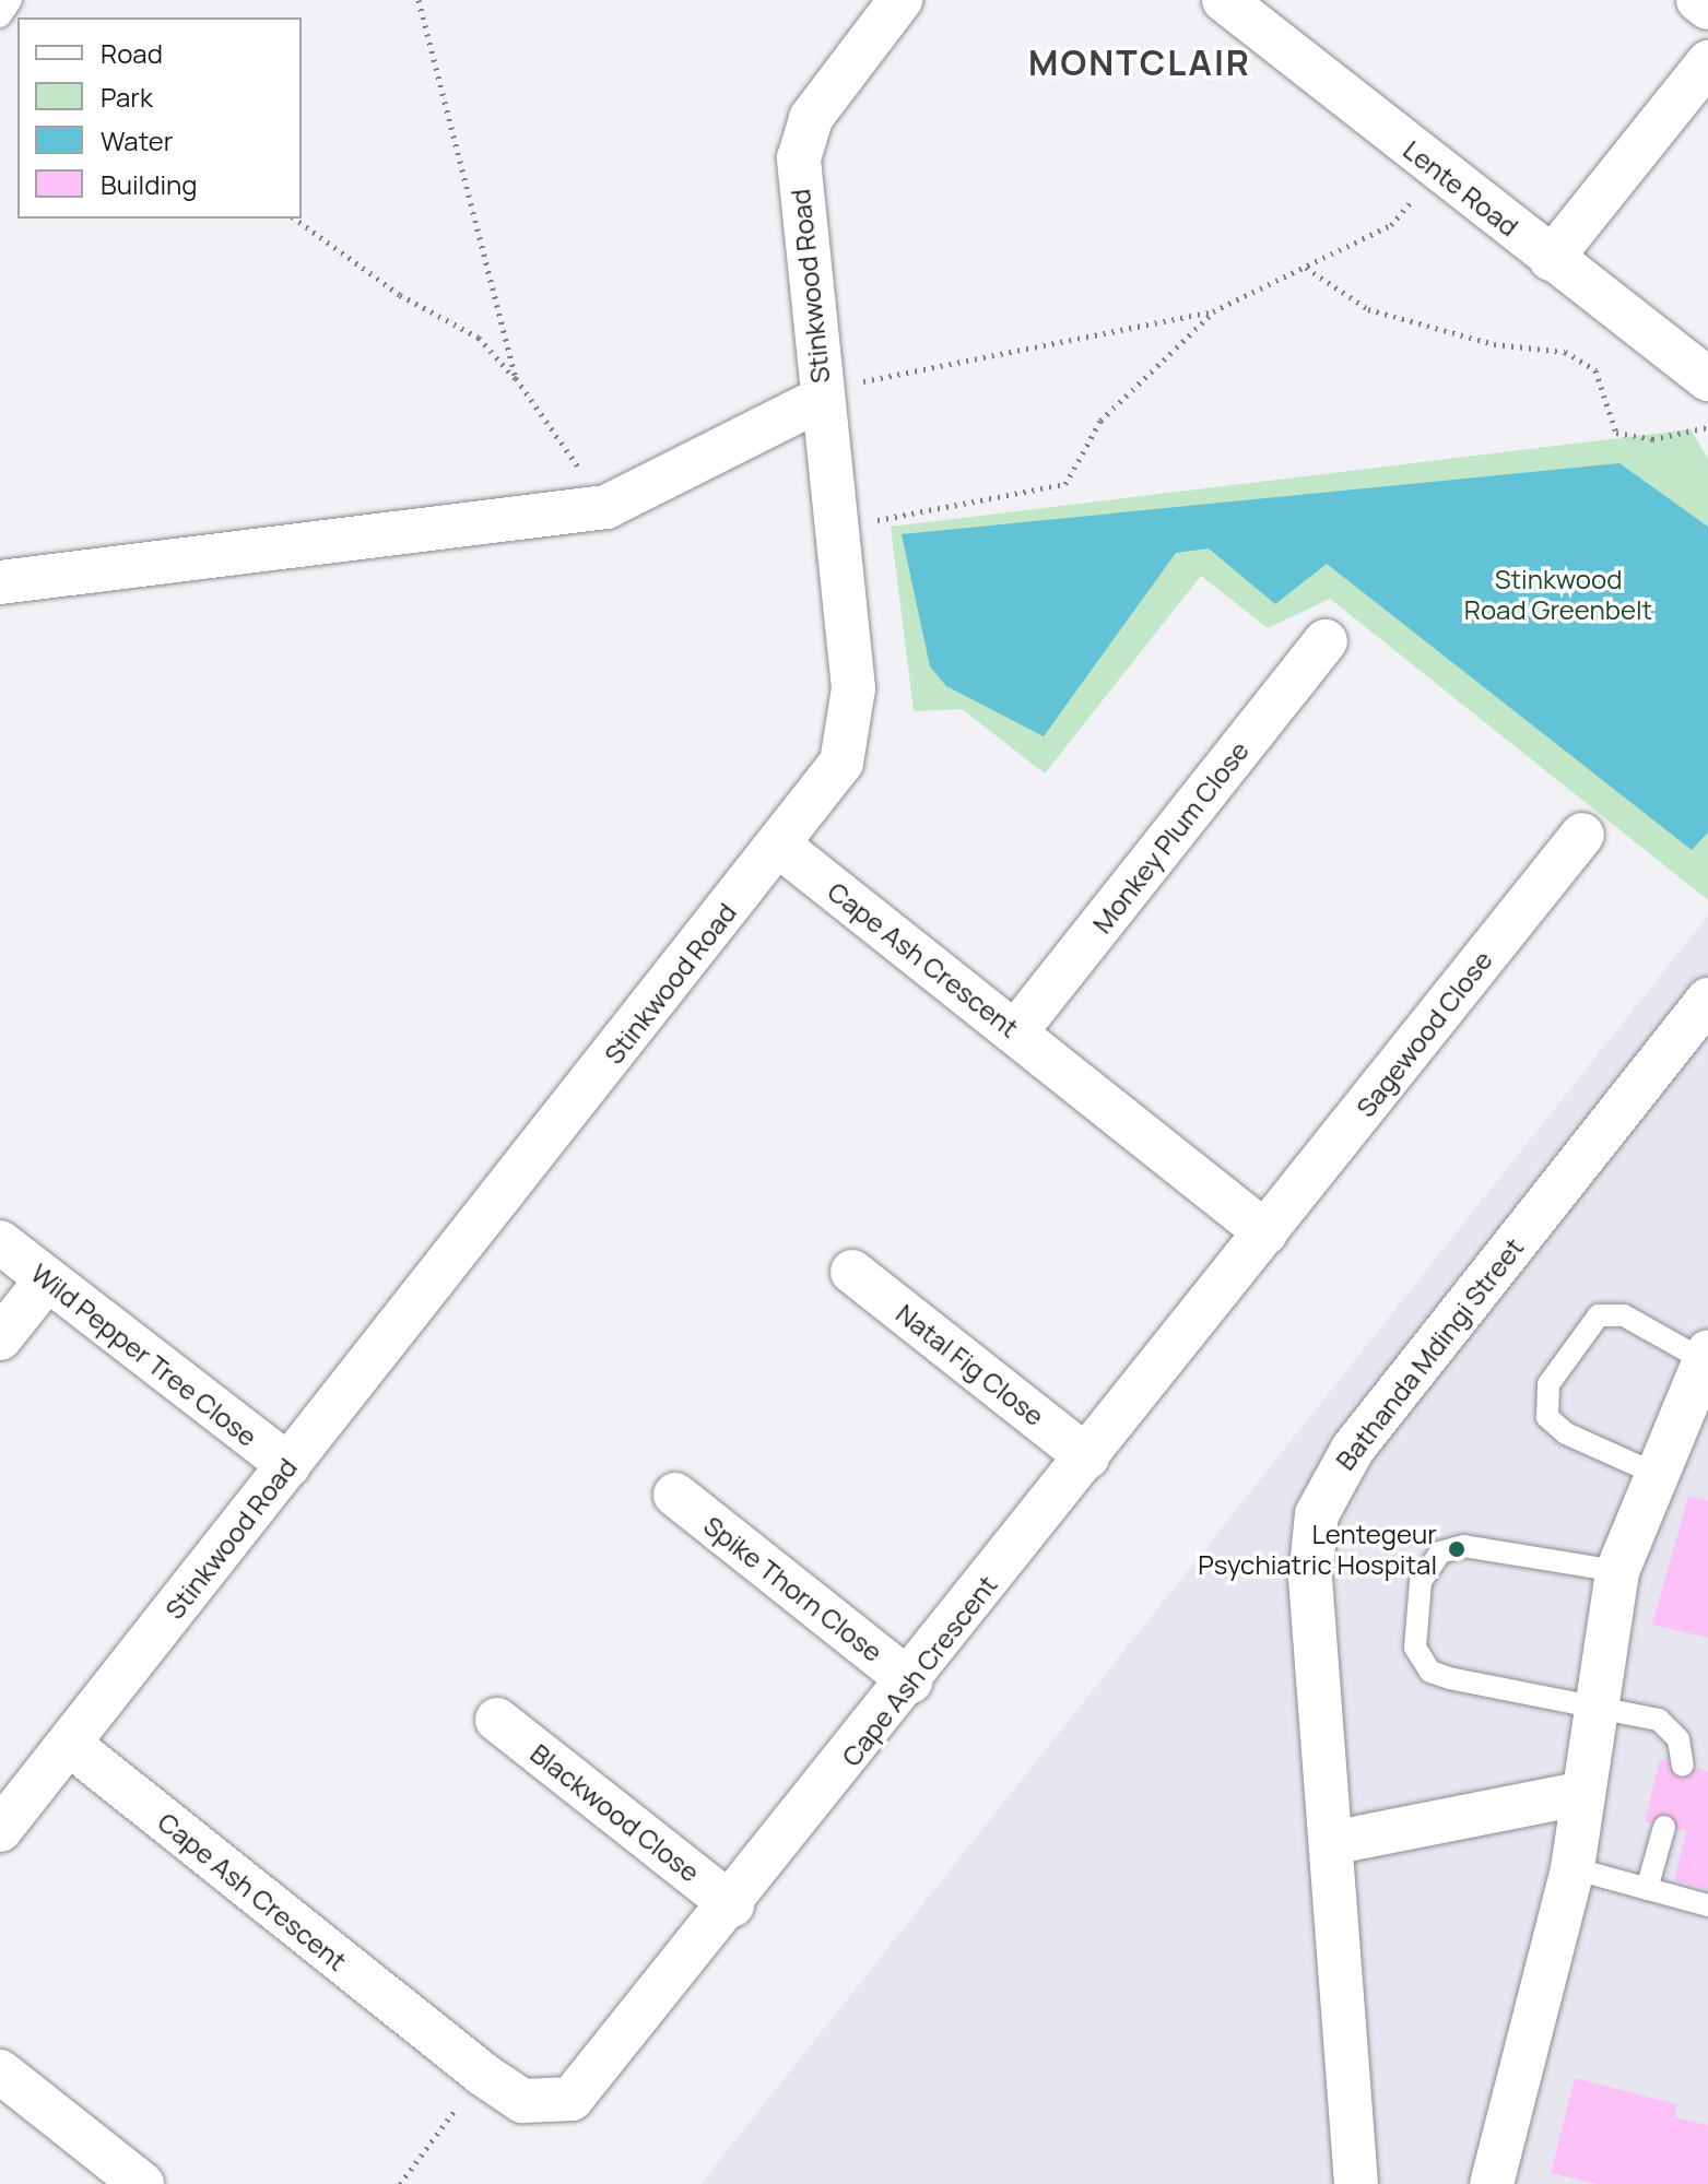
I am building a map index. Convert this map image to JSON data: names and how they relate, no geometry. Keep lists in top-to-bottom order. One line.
{"streets":{"street":["Lente Road","Stinkwood Road","Monkey Plum Close","Cape Ash Crescent","Sagewood Close","Bathanda Mdingi Street","Wild Pepper Tree Close","Natal Fig Close","Spike Thorn Close","Blackwood Close"]},"crossings":[["Stinkwood Road","Cape Ash Crescent"],["Stinkwood Road","Wild Pepper Tree Close"],["Monkey Plum Close","Cape Ash Crescent"],["Cape Ash Crescent","Sagewood Close"],["Cape Ash Crescent","Natal Fig Close"],["Cape Ash Crescent","Spike Thorn Close"],["Cape Ash Crescent","Blackwood Close"]],"districts":["MONTCLAIR"],"parks":["Stinkwood Road Greenbelt"],"places":["Lentegeur Psychiatric Hospital"],"legend":["Road","Park","Water","Building"]}
